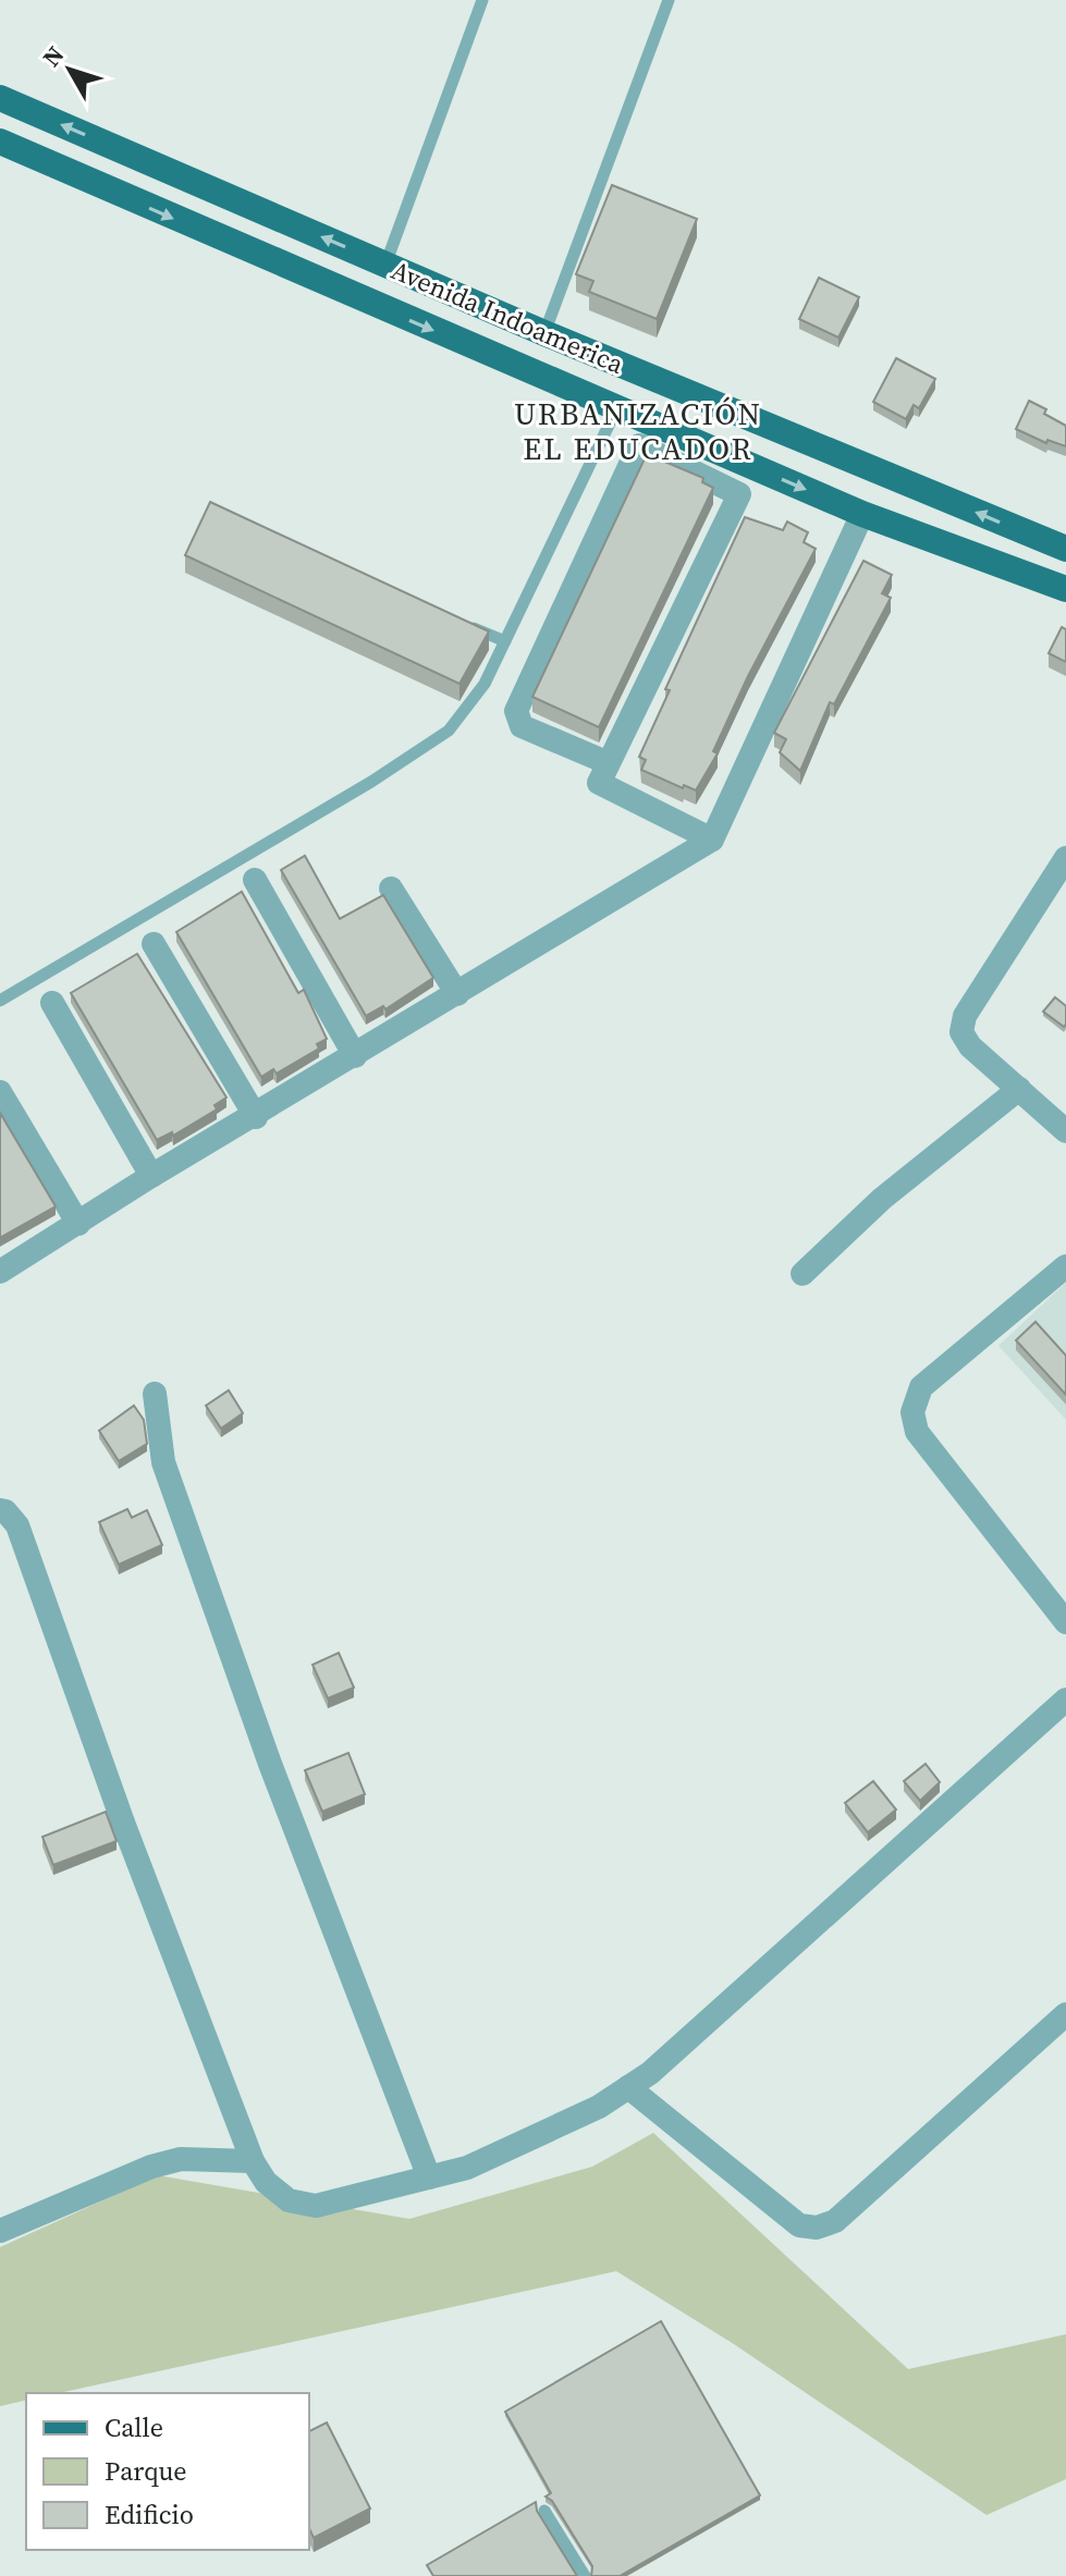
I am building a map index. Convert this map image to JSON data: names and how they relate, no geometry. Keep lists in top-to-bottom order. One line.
{"streets":{"main road":["Avenida Indoamerica"]},"districts":["URBANIZACIÓN EL EDUCADOR"],"legend":["Calle","Parque","Edificio"],"north":"top left"}
